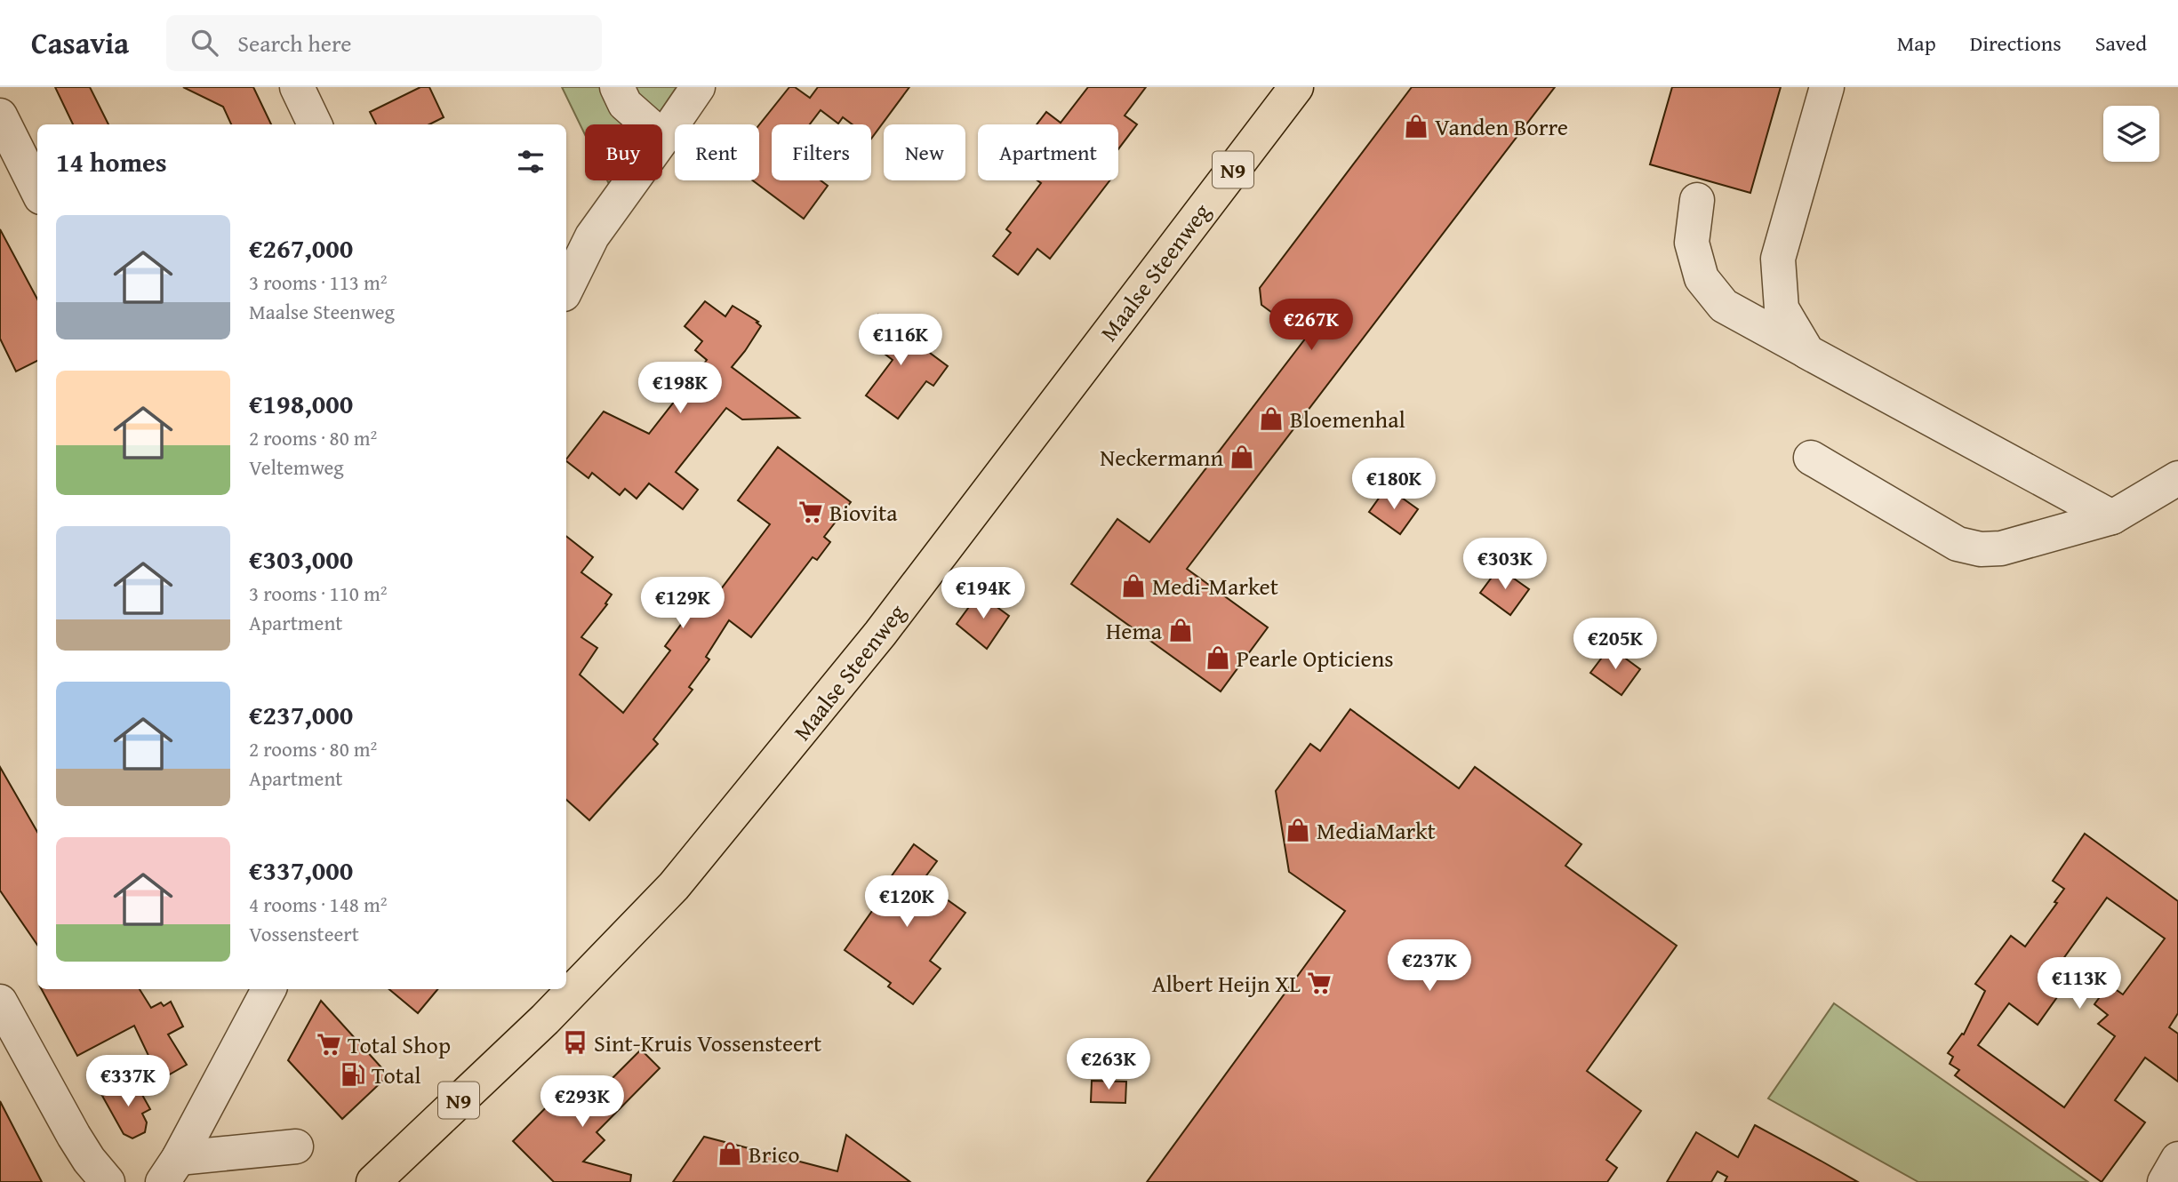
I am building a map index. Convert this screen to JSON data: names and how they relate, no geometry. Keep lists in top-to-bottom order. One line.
{"streets":{"main road":["N9","Maalse Steenweg"]},"places":{"shop":["Vanden Borre","Bloemenhal","Neckermann","Medi-Market","Hema","Pearle Opticiens","MediaMarkt","Brico"],"supermarket":["Biovita","Albert Heijn XL","Total Shop"],"bus stop":["Sint-Kruis Vossensteert"],"fuel station":["Total"]},"page":{"header":"Casavia","search":"Search here","nav":["Map","Directions","Saved"],"chip":["Buy","Rent","Filters","New","Apartment"],"heading":"14 homes","list":[{"name":"€267,000","note":"3 rooms · 113 m² · Maalse Steenweg"},{"name":"€198,000","note":"2 rooms · 80 m² · Veltemweg"},{"name":"€303,000","note":"3 rooms · 110 m² · Apartment"},{"name":"€237,000","note":"2 rooms · 80 m² · Apartment"},{"name":"€337,000","note":"4 rooms · 148 m² · Vossensteert"}],"price":["€267K","€116K","€198K","€180K","€303K","€194K","€129K","€205K","€120K","€237K","€113K","€263K","€337K","€293K"]}}
